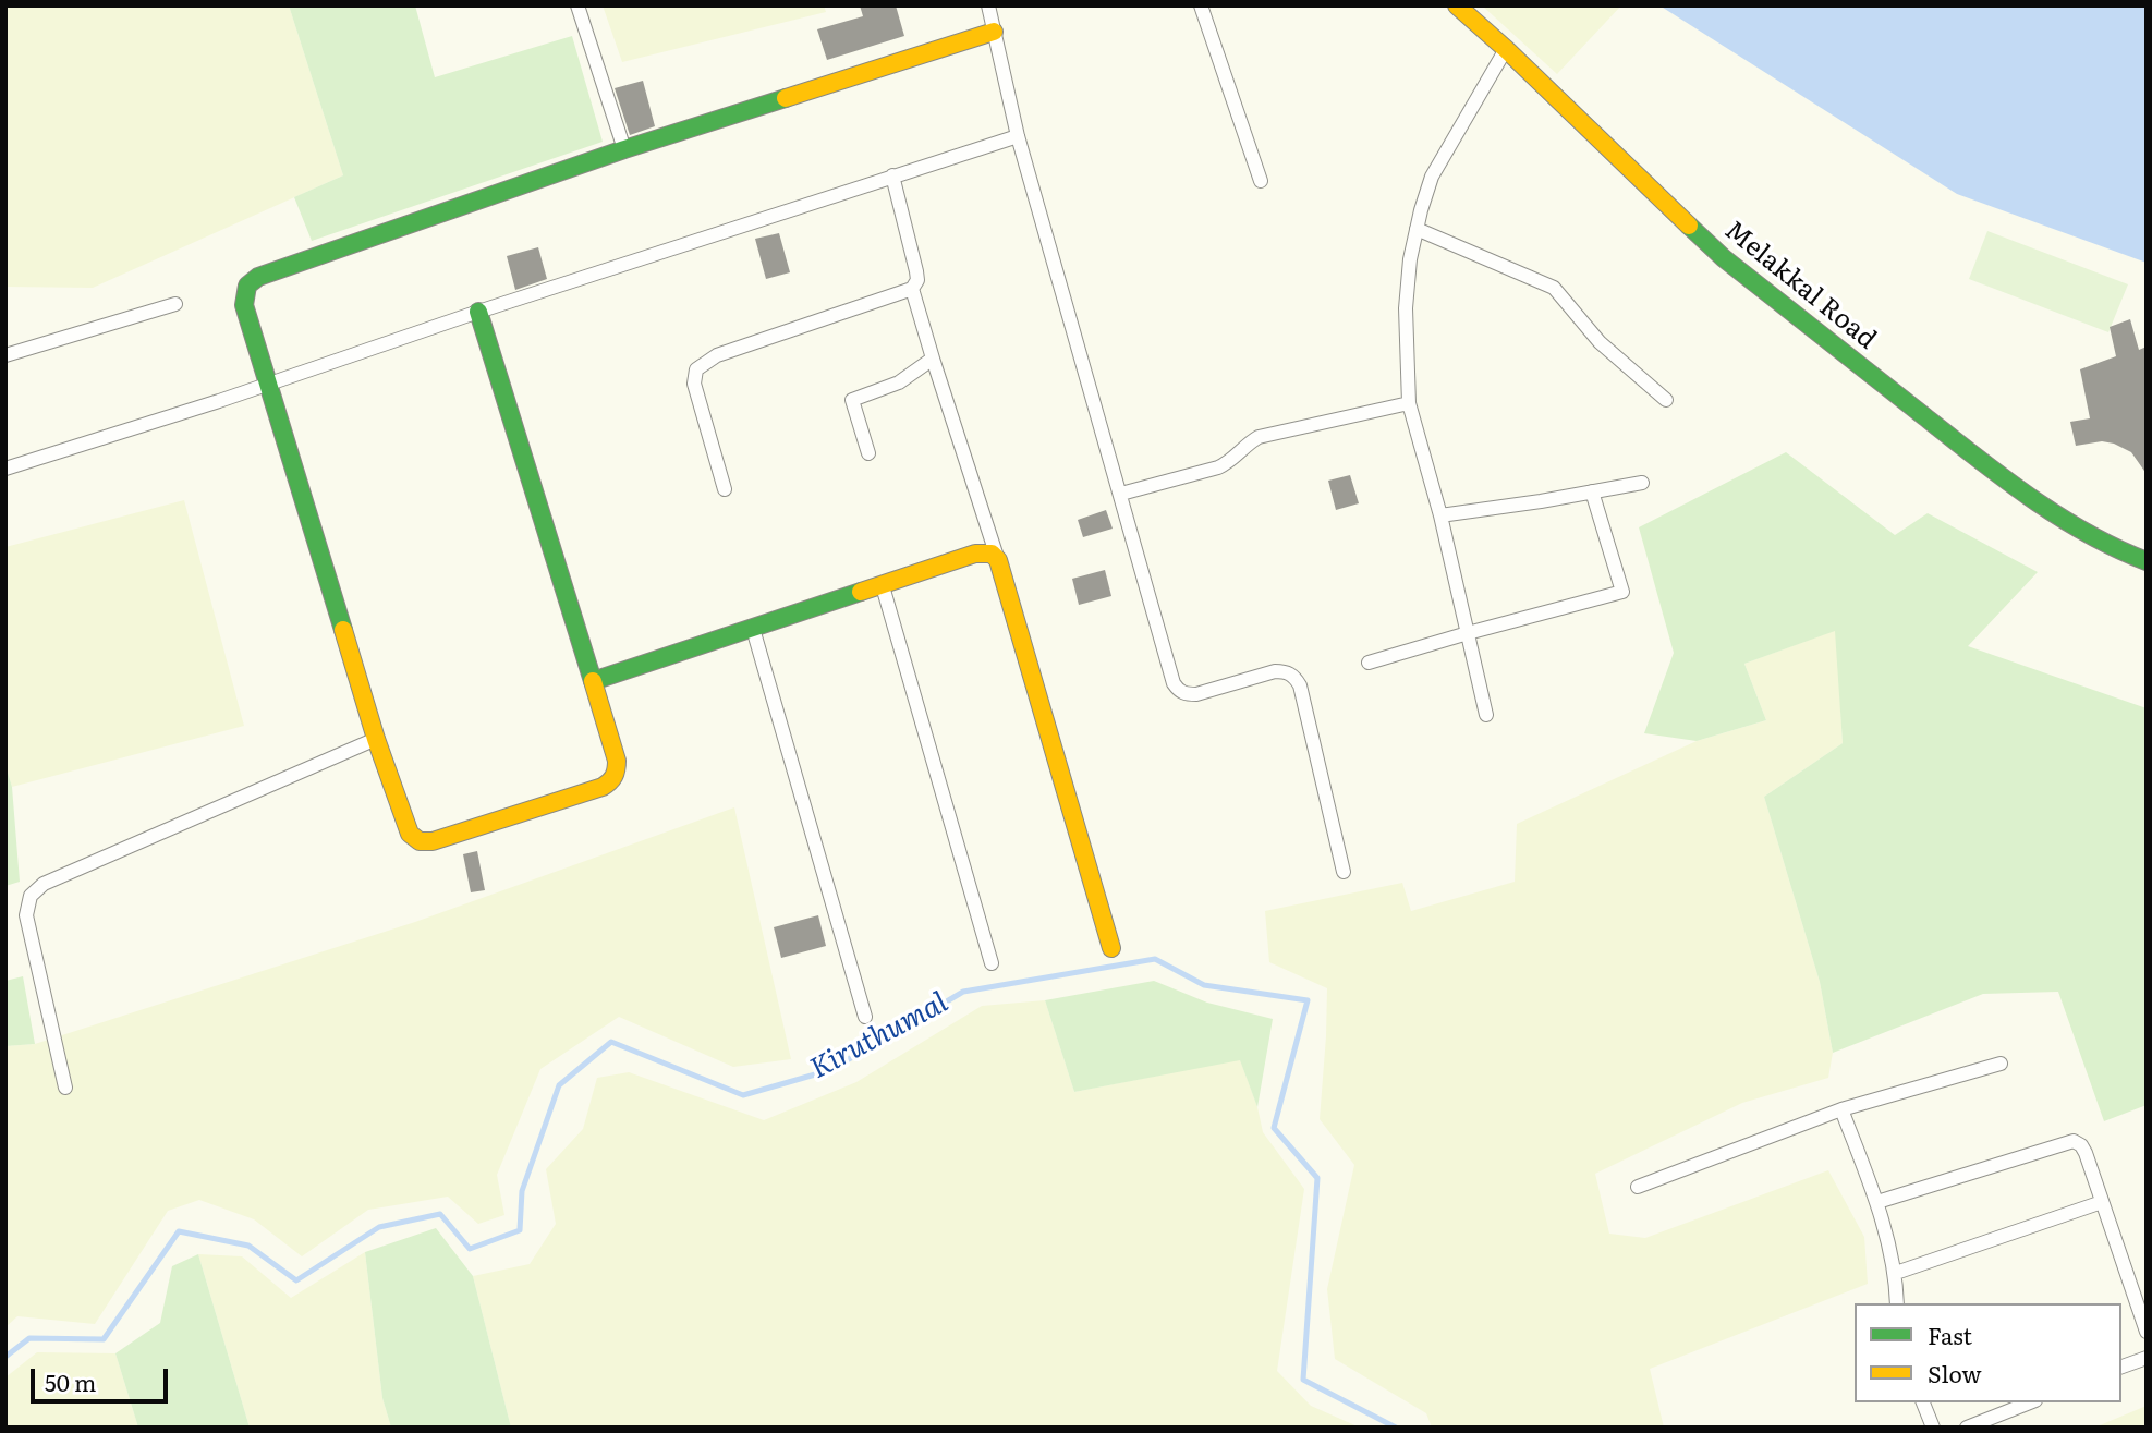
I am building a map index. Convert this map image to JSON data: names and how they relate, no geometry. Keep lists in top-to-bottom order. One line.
{"streets":{"street":["Melakkal Road"]},"water":["Kiruthumal"],"legend":["Fast","Slow"],"scale_bar":"50 m"}
